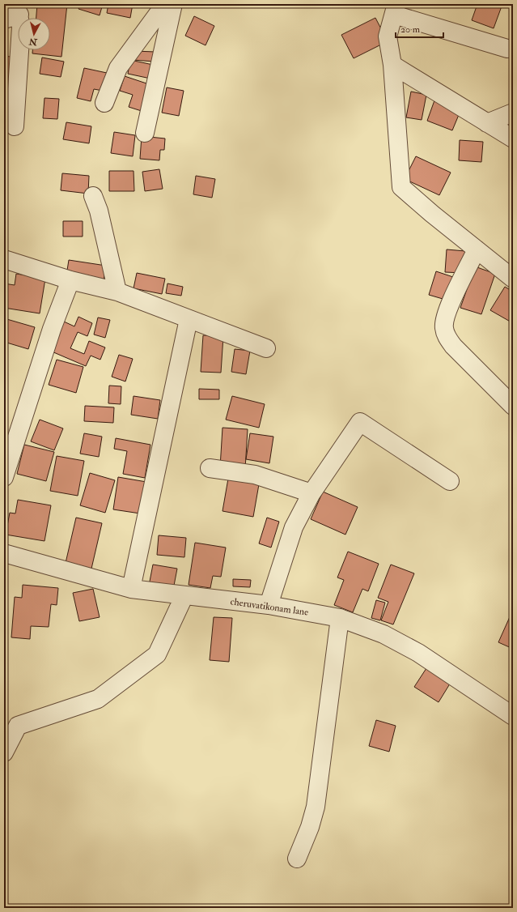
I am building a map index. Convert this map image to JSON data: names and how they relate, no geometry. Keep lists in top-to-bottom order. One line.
{"streets":{"street":["cheruvatikonam lane"]},"scale_bar":"20 m","north":"bottom"}
